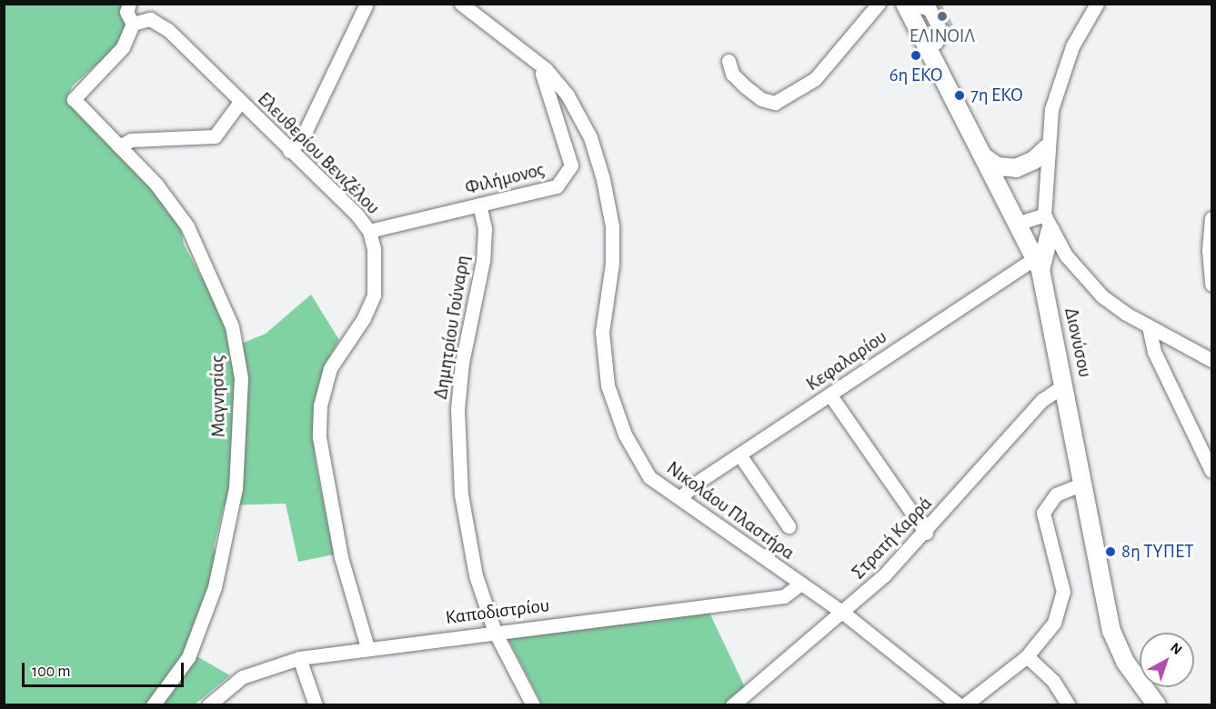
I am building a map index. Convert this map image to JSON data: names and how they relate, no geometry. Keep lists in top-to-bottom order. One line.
{"streets":{"main road":["Διονύσου"],"street":["Ελευθερίου Βενιζέλου","Φιλήμονος","Δημητρίου Γούναρη","Κεφαλαρίου","Μαγνησίας","Νικολάου Πλαστήρα","Στρατή Καρρά","Καποδιστρίου"]},"crossings":[["Ελευθερίου Βενιζέλου","Φιλήμονος"],["Ελευθερίου Βενιζέλου","Μαγνησίας"],["Ελευθερίου Βενιζέλου","Καποδιστρίου"],["Φιλήμονος","Δημητρίου Γούναρη"],["Φιλήμονος","Νικολάου Πλαστήρα"],["Δημητρίου Γούναρη","Καποδιστρίου"],["Διονύσου","Κεφαλαρίου"],["Διονύσου","Στρατή Καρρά"],["Κεφαλαρίου","Νικολάου Πλαστήρα"],["Νικολάου Πλαστήρα","Στρατή Καρρά"],["Νικολάου Πλαστήρα","Καποδιστρίου"]],"places":["ΕΛΙΝΟΙΛ","6η ΕΚΟ","7η ΕΚΟ","8η ΤΥΠΕΤ"],"scale_bar":"100 m","north":"top right"}
